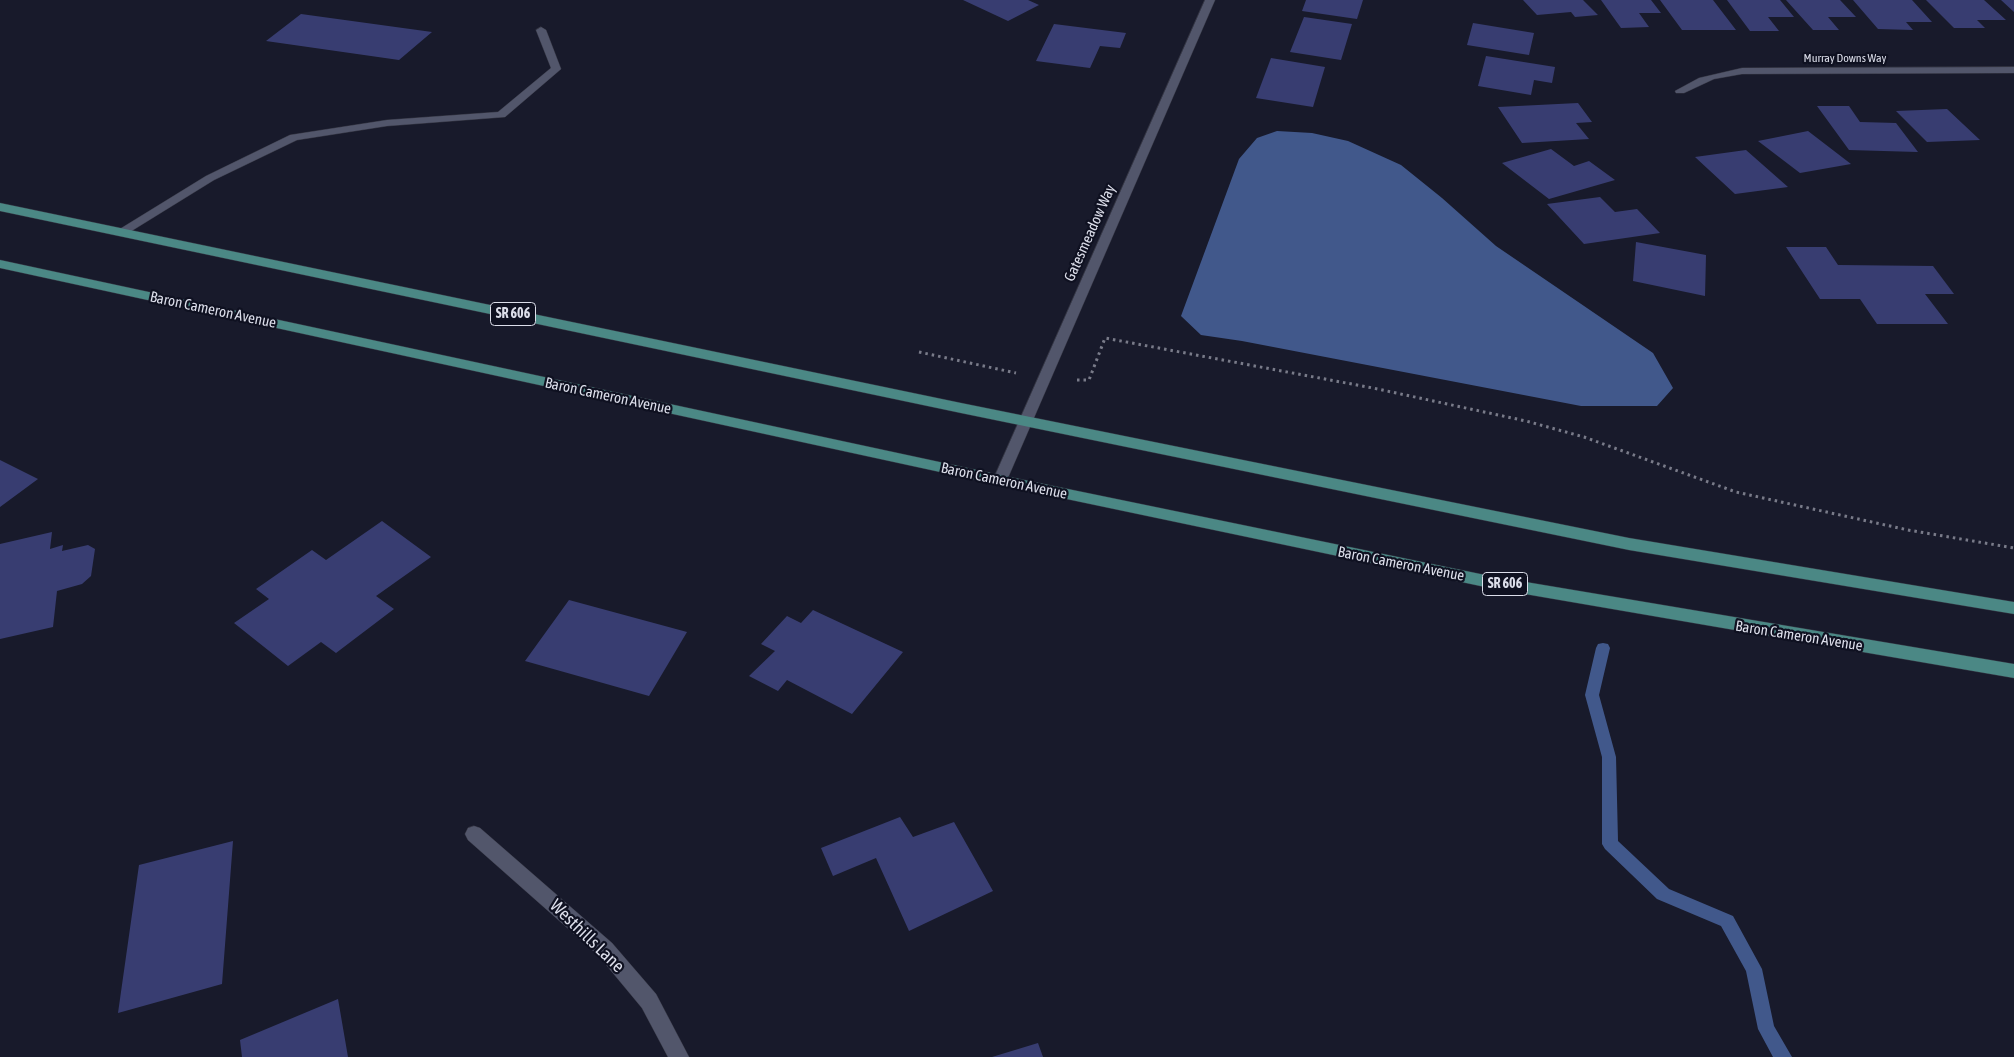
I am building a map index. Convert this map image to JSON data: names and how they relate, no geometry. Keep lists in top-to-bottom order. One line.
{"streets":{"main road":["Baron Cameron Avenue","SR 606"],"street":["Murray Downs Way","Gatesmeadow Way","Westhills Lane"]},"crossings":[["Gatesmeadow Way","Baron Cameron Avenue"],["Gatesmeadow Way","SR 606"]]}
